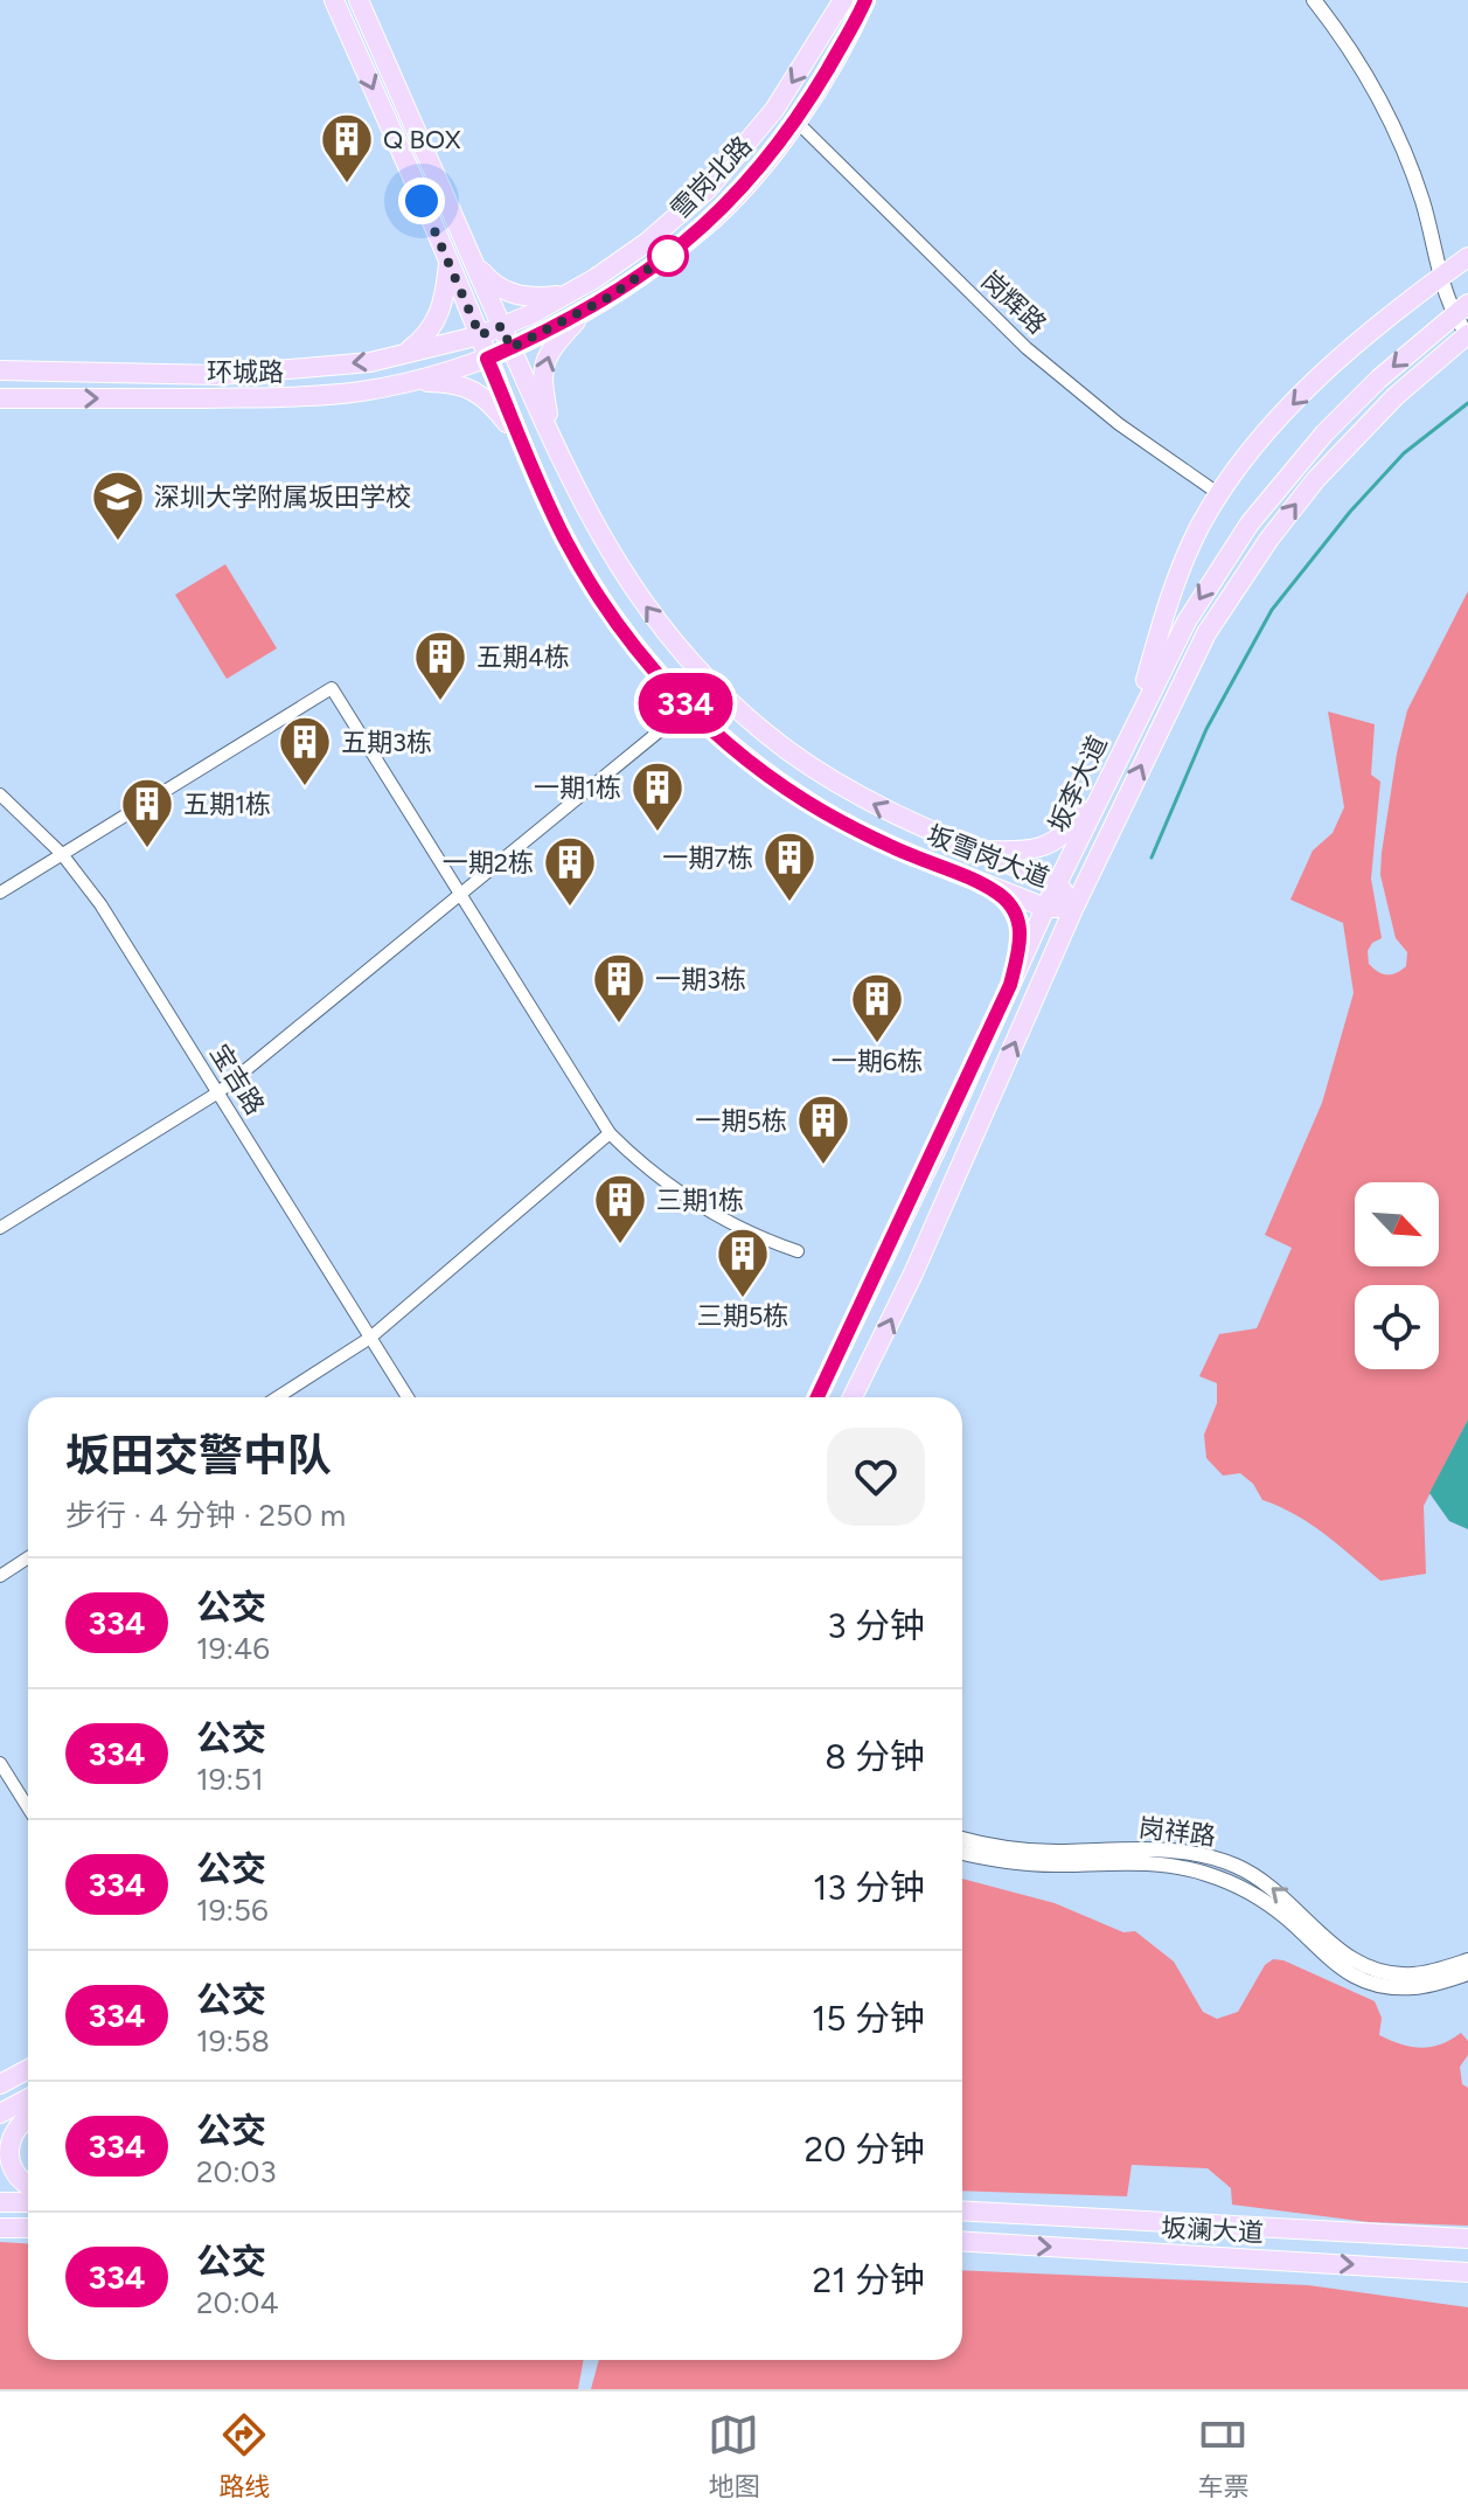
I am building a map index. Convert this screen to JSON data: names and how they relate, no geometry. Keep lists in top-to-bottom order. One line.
{"streets":{"main road":["雪岗北路","环城路","坂李大道","坂雪岗大道","坂澜大道"],"street":["岗辉路","宝吉路","岗祥路"]},"crossings":[["雪岗北路","岗辉路"],["雪岗北路","环城路"],["雪岗北路","坂雪岗大道"],["环城路","坂雪岗大道"],["坂李大道","坂雪岗大道"]],"places":{"building":["Q BOX","五期4栋","五期3栋","一期1栋","五期1栋","一期7栋","一期2栋","一期3栋","一期6栋","一期5栋","三期1栋","三期5栋"],"school or university":["深圳大学附属坂田学校"]},"lines":["bus line 334"],"north":"bottom right","page":{"on_map":"334","heading":["坂田交警中队","步行 · 4 分钟 · 250 m"],"list":[{"mark":"334","name":"公交","note":"19:46","value":"3 分钟"},{"mark":"334","name":"公交","note":"19:51","value":"8 分钟"},{"mark":"334","name":"公交","note":"19:56","value":"13 分钟"},{"mark":"334","name":"公交","note":"19:58","value":"15 分钟"},{"mark":"334","name":"公交","note":"20:03","value":"20 分钟"},{"mark":"334","name":"公交","note":"20:04","value":"21 分钟"}],"tabs":["路线","地图","车票"]}}
